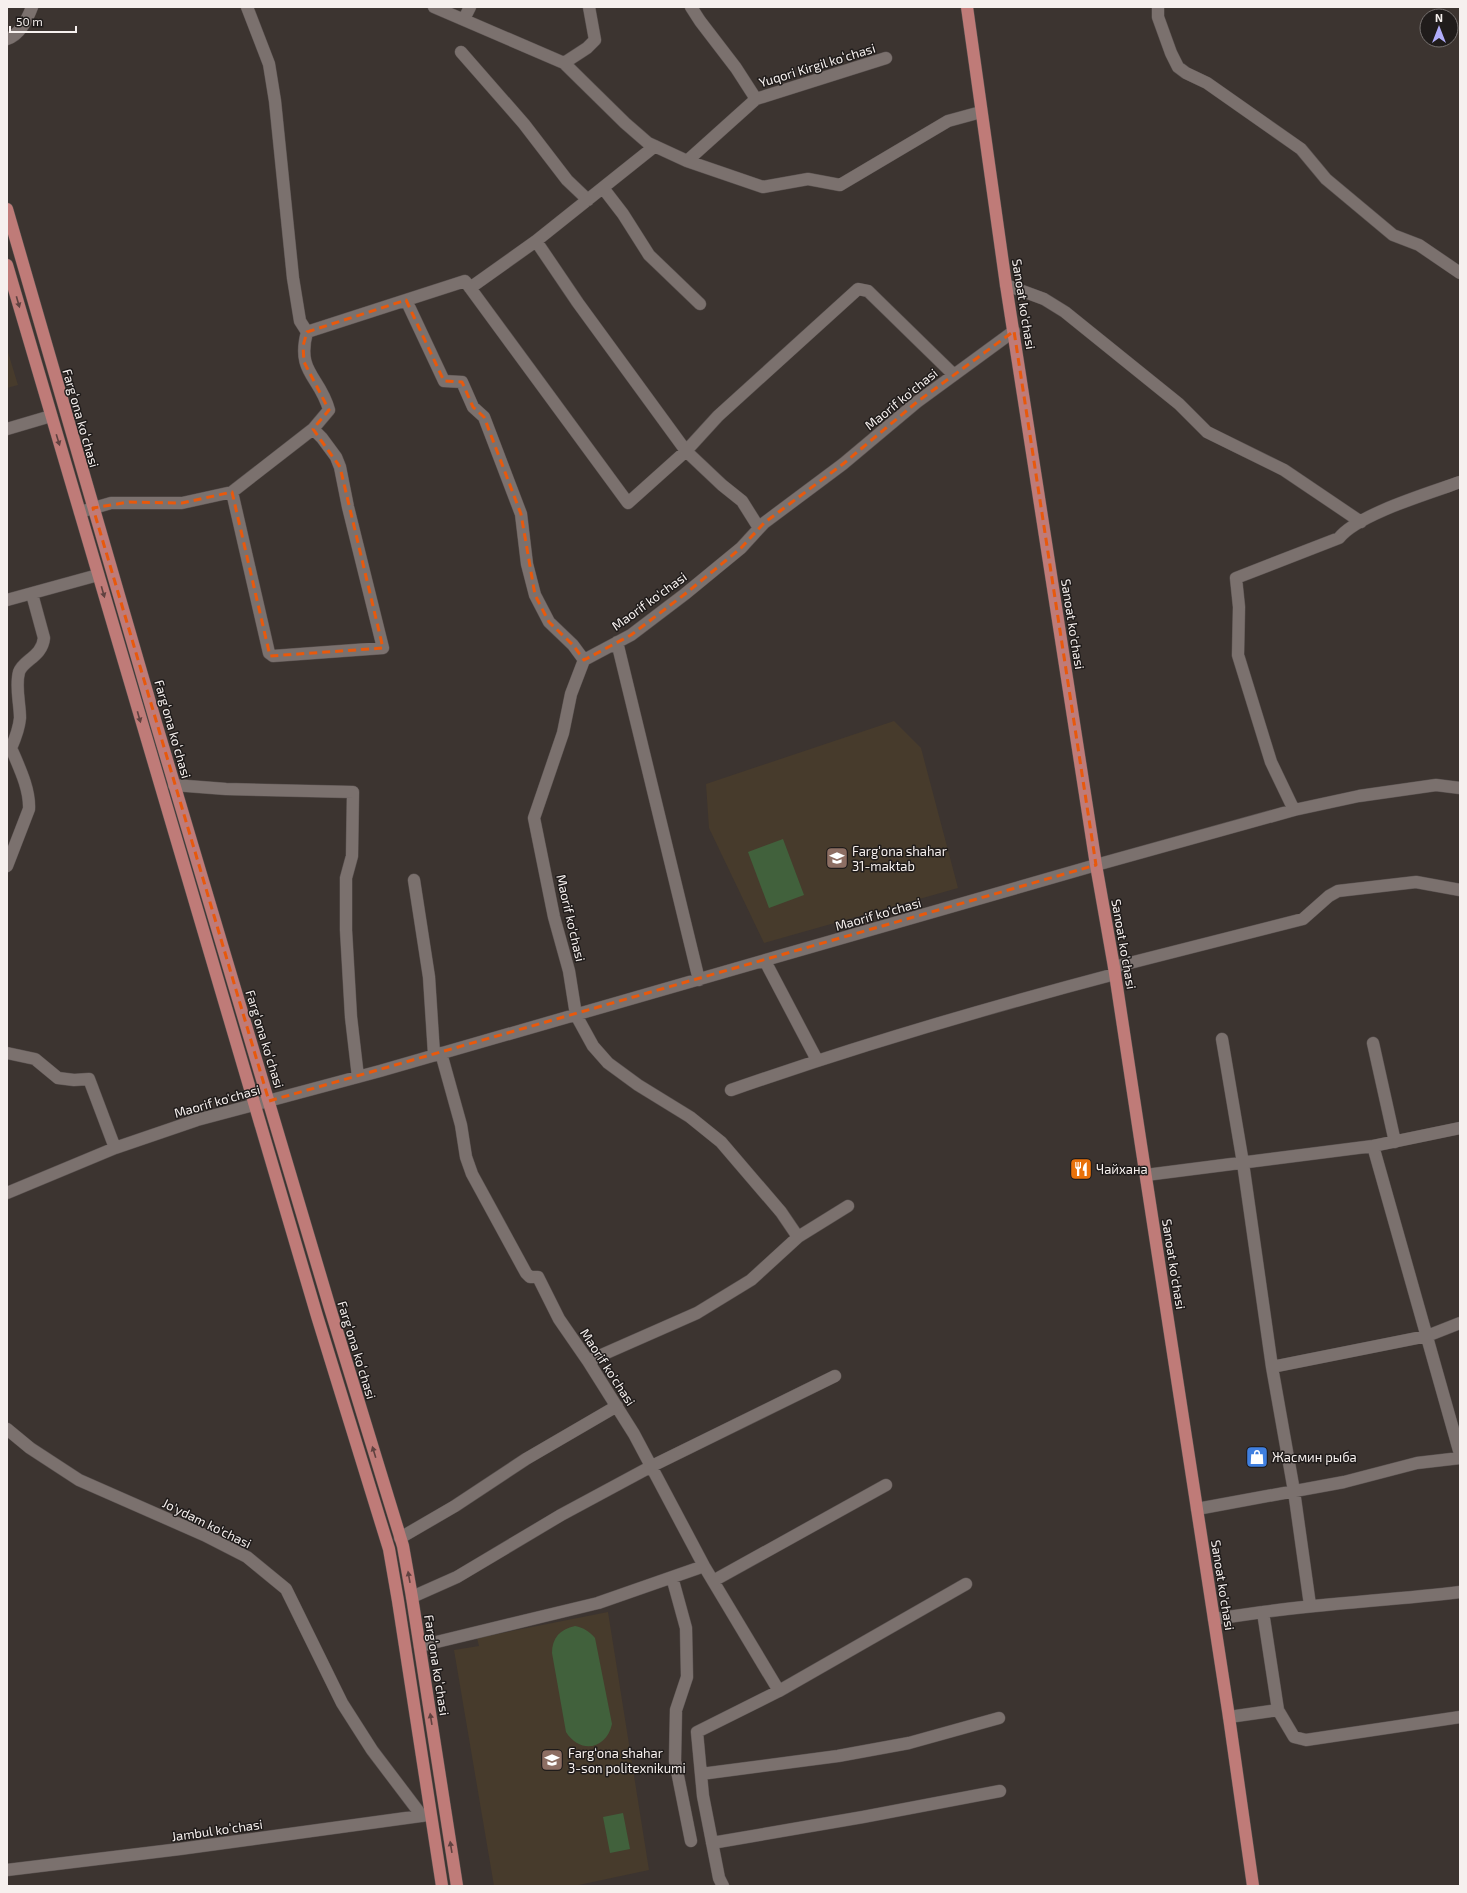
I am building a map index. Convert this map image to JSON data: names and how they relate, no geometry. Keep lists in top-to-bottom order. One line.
{"streets":{"main road":["Sanoat ko'chasi","Fargʻona koʻchasi"],"street":["Yuqori Kirgil koʻchasi","Maorif ko'chasi","Jo'ydam ko'chasi","Jambul koʻchasi"]},"crossings":[["Sanoat ko'chasi","Maorif ko'chasi"],["Maorif ko'chasi","Fargʻona koʻchasi"],["Jo'ydam ko'chasi","Jambul koʻchasi"]],"places":{"school or university":["Farg'ona shahar 31-maktab","Farg‘ona shahar 3-son politexnikumi"],"restaurant":["Чайхана"],"shop":["Жасмин рыба"]},"scale_bar":"50 m","north":"top"}
